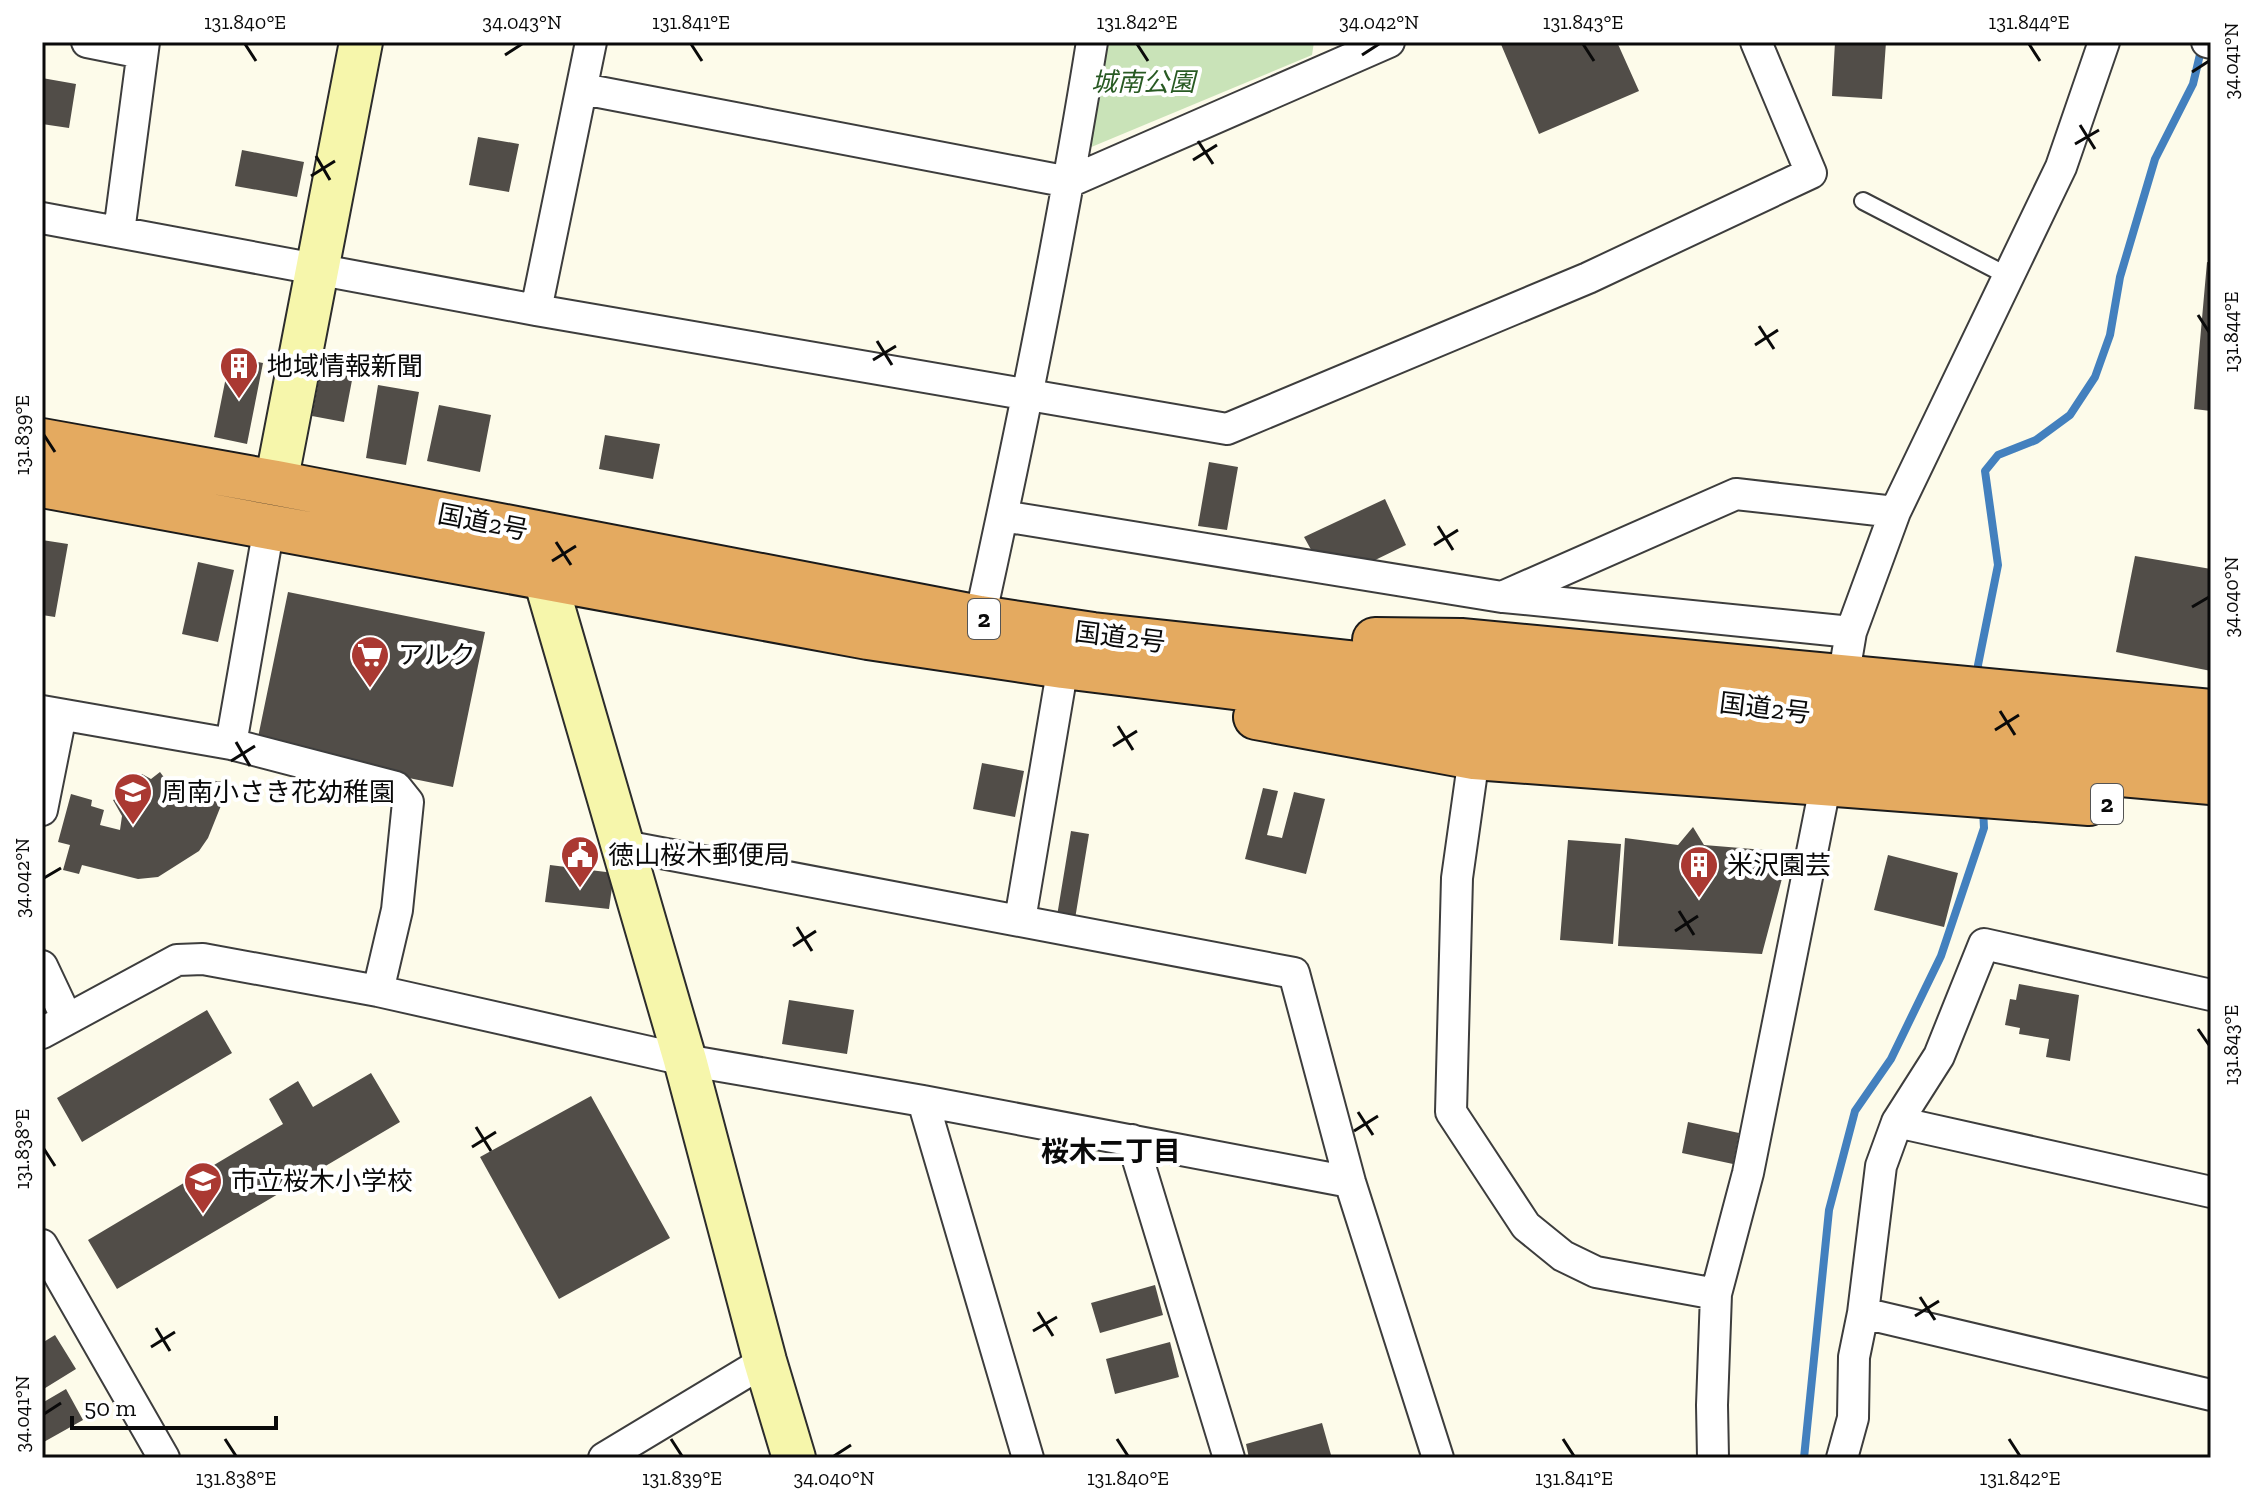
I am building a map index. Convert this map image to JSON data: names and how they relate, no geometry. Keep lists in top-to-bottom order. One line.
{"streets":{"highway":["国道2号","2"]},"crossings":[["国道2号","2"]],"districts":["桜木二丁目"],"parks":["城南公園"],"places":{"building":["地域情報新聞","米沢園芸"],"supermarket":["アルク"],"school or university":["周南小さき花幼稚園","市立桜木小学校"],"public building":["徳山桜木郵便局"]},"scale_bar":"50 m","coordinates":["131.840°E","34.043°N","131.841°E","131.842°E","34.042°N","131.843°E","131.844°E","34.041°N","131.839°E","34.040°N","131.838°E"]}
